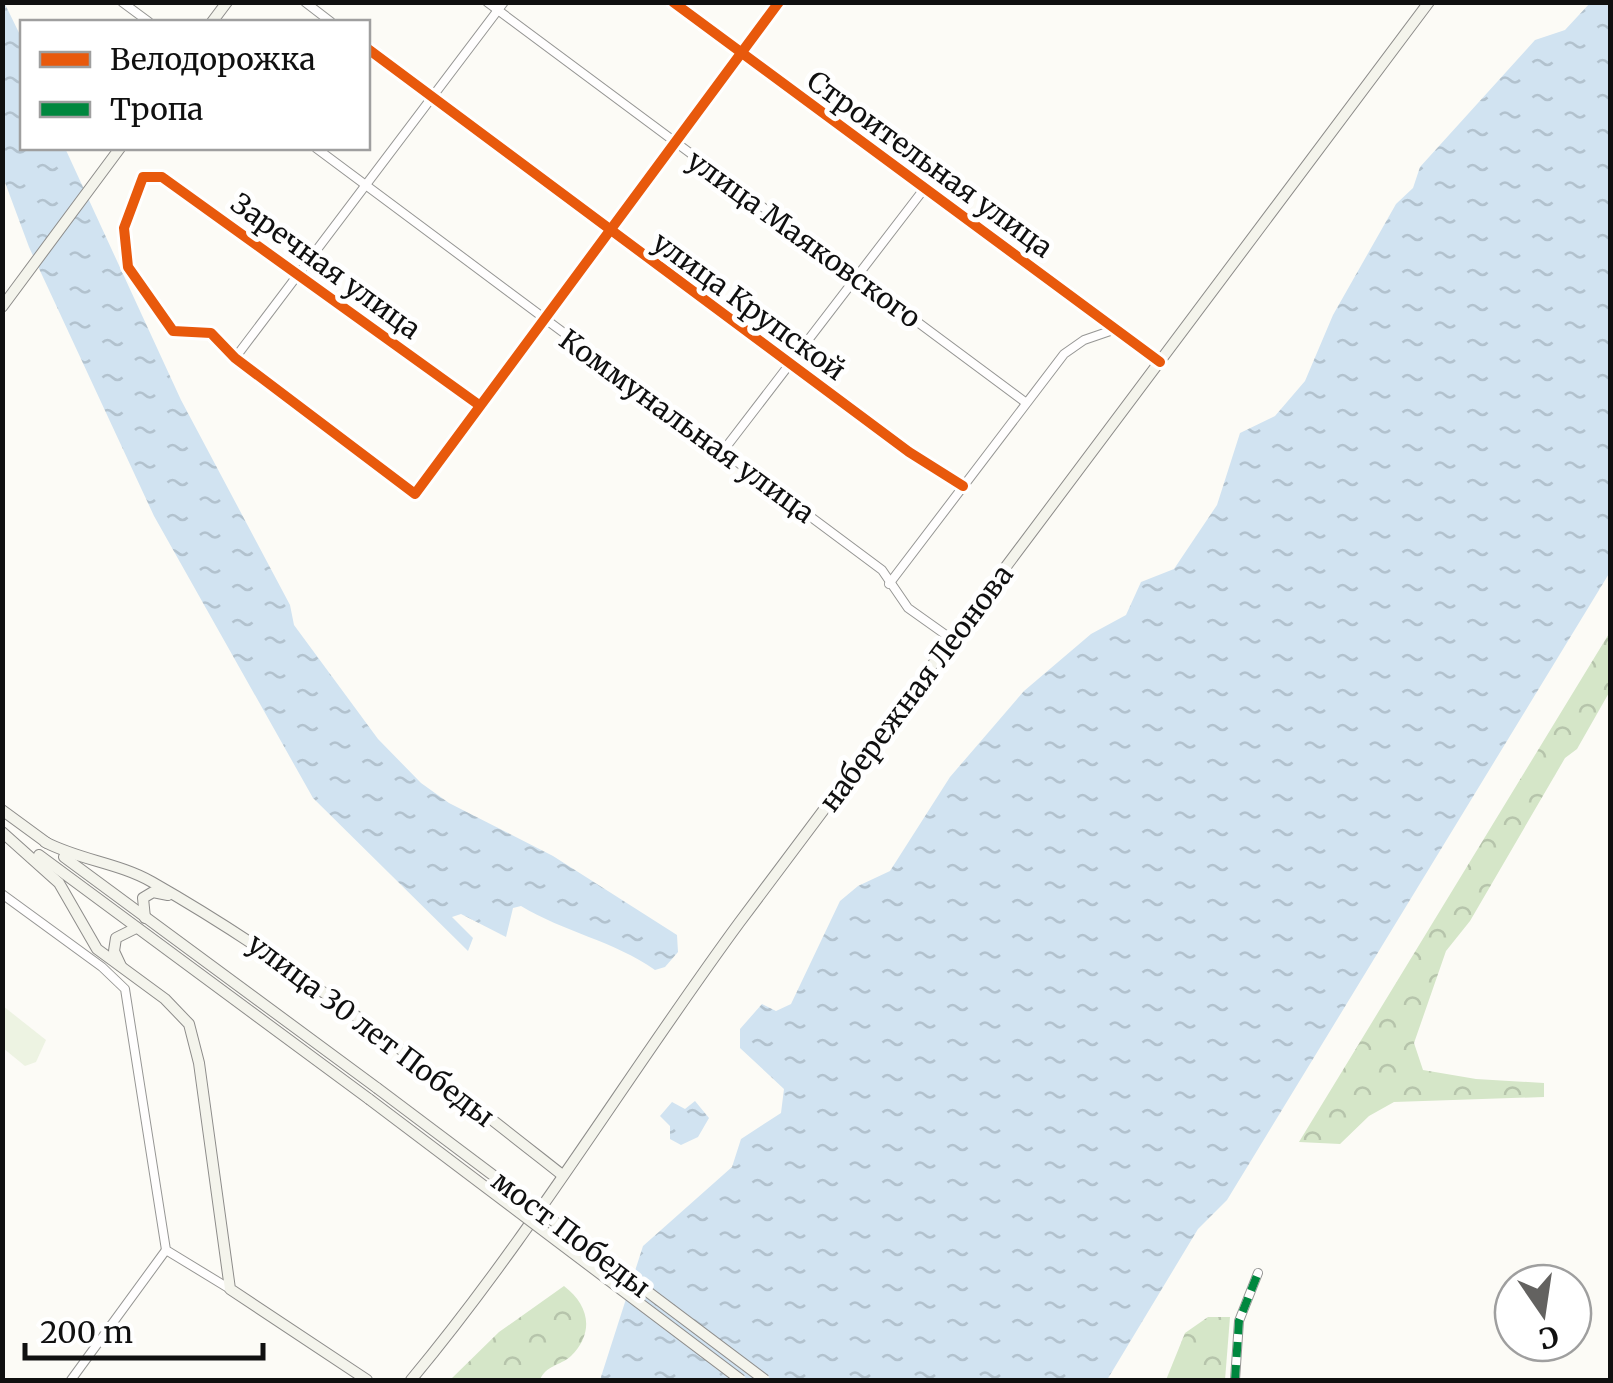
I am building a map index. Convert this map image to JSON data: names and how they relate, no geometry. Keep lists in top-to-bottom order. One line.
{"streets":{"main road":["набережная Леонова","улица 30 лет Победы","мост Победы"],"street":["Строительная улица","улица Маяковского","Заречная улица","улица Крупской","Коммунальная улица"]},"crossings":[["Строительная улица","набережная Леонова"],["Коммунальная улица","набережная Леонова"],["набережная Леонова","улица 30 лет Победы"],["улица 30 лет Победы","мост Победы"]],"legend":["Велодорожка","Тропа"],"scale_bar":"200 m","north":"bottom"}
